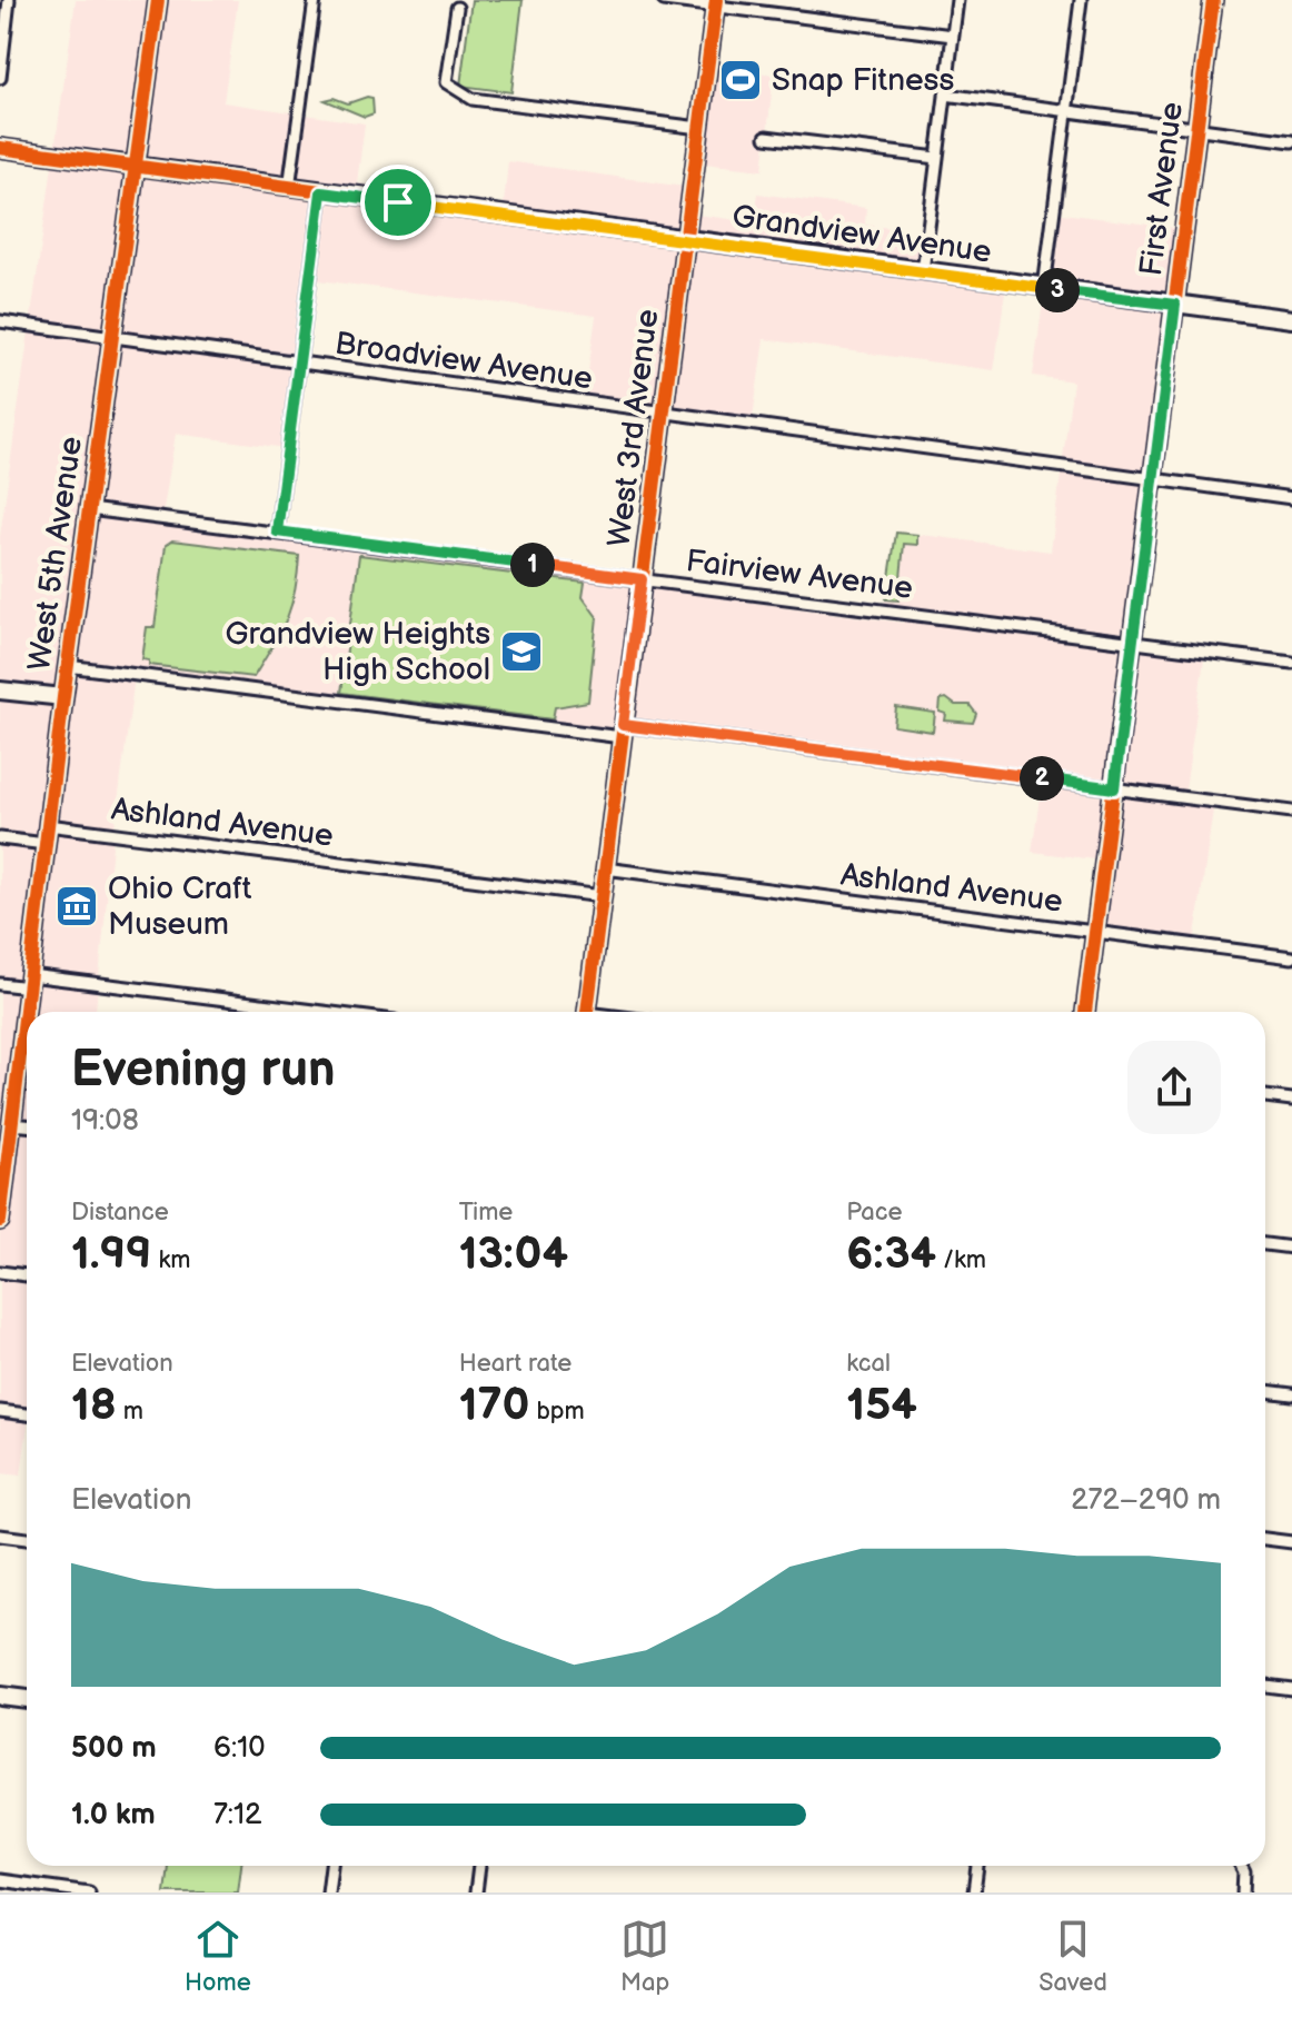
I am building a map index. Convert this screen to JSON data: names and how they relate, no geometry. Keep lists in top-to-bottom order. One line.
{"streets":{"main road":["First Avenue","Grandview Avenue","West 3rd Avenue","West 5th Avenue"],"street":["Broadview Avenue","Fairview Avenue","Ashland Avenue"]},"crossings":[["First Avenue","Grandview Avenue"],["First Avenue","Broadview Avenue"],["First Avenue","Fairview Avenue"],["First Avenue","Ashland Avenue"],["Grandview Avenue","West 3rd Avenue"],["Grandview Avenue","West 5th Avenue"],["Broadview Avenue","West 3rd Avenue"],["Broadview Avenue","West 5th Avenue"],["West 3rd Avenue","Fairview Avenue"],["West 3rd Avenue","Ashland Avenue"],["West 5th Avenue","Fairview Avenue"],["West 5th Avenue","Ashland Avenue"]],"places":{"sports":["Snap Fitness"],"school or university":["Grandview Heights High School"],"museum":["Ohio Craft Museum"]},"page":{"pins":["3","1","2"],"heading":["Evening run","19:08"],"stats":[["Distance","1.99 km"],["Time","13:04"],["Pace","6:34 /km"],["Elevation","18 m"],["Heart rate","170 bpm"],["kcal","154"]],"chart":["Elevation","272–290 m"],"list":[{"name":"500 m","note":"6:10"},{"name":"1.0 km","note":"7:12"}],"tabs":["Home","Map","Saved"]}}
